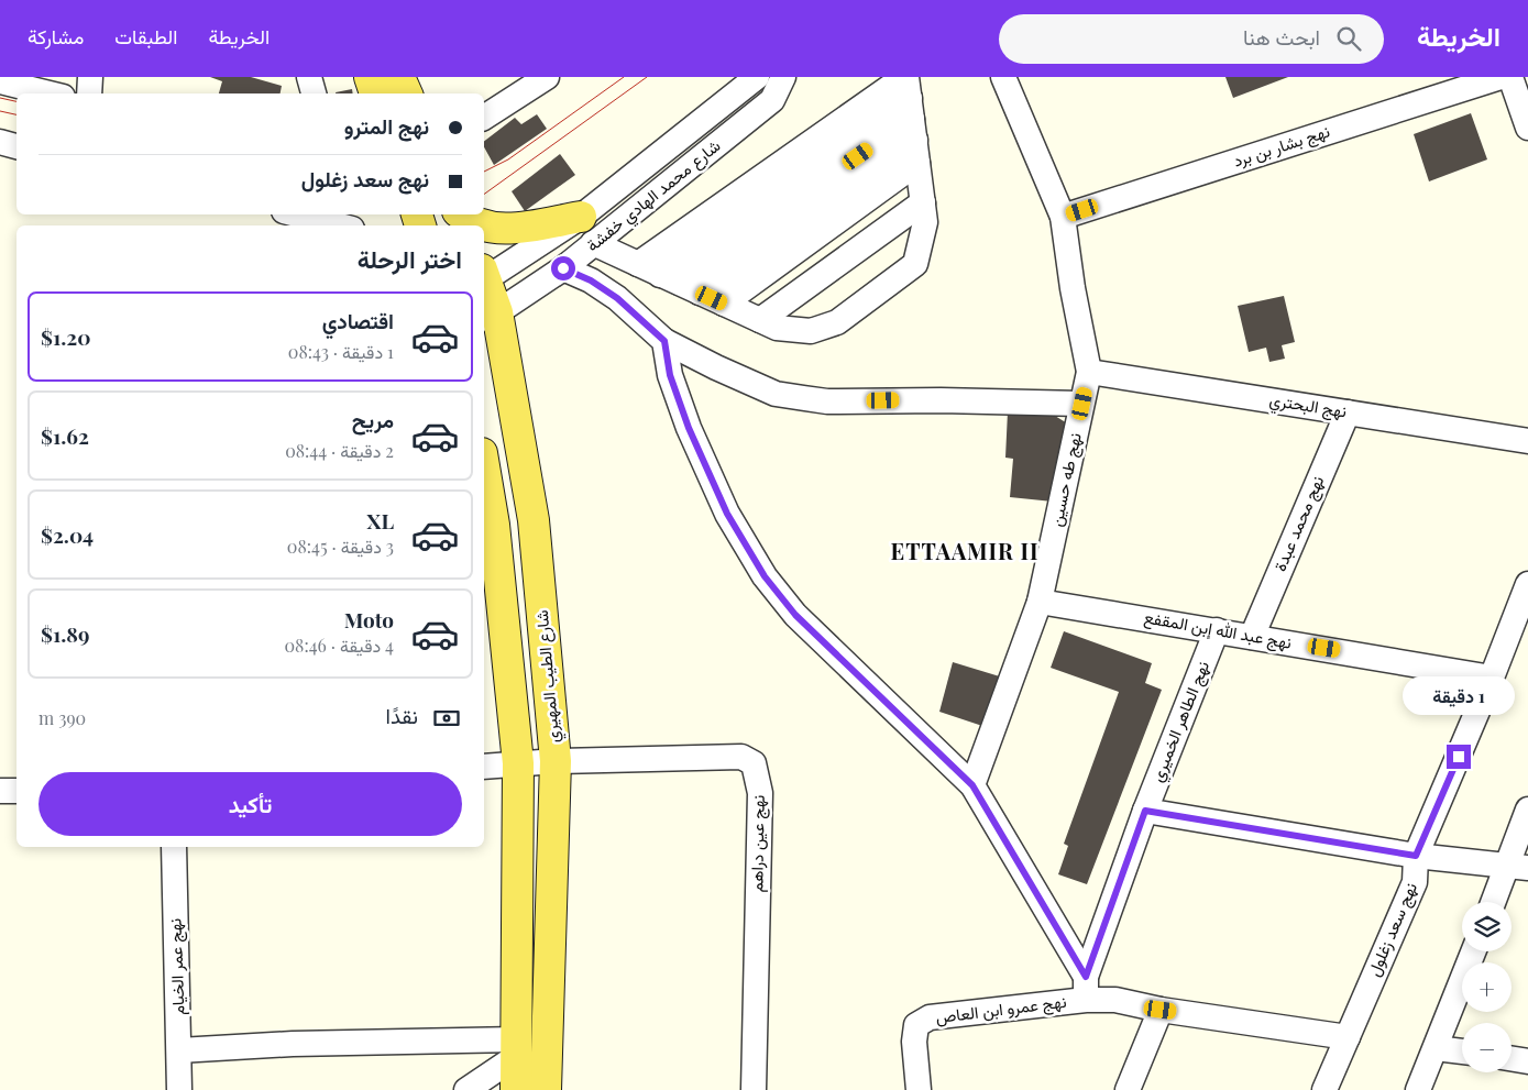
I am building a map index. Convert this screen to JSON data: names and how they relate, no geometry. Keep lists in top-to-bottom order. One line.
{"streets":{"main road":["شارع الطيب المهيري"],"street":["نهج بشار بن برد","شارع محمد الهادي خفشة","نهج البحتري","نهج طه حسين","نهج محمد عبدة","نهج عبد الله إبن المقفع","نهج الطاهر الخميري","نهج عين دراهم","نهج سعد زغلول","نهج عمر الخيام","نهج عمرو ابن العاص"]},"crossings":[["نهج بشار بن برد","نهج طه حسين"],["شارع محمد الهادي خفشة","شارع الطيب المهيري"],["نهج البحتري","نهج طه حسين"],["نهج البحتري","نهج محمد عبدة"],["نهج طه حسين","نهج عبد الله إبن المقفع"],["نهج محمد عبدة","نهج عبد الله إبن المقفع"],["نهج عبد الله إبن المقفع","نهج الطاهر الخميري"],["نهج عبد الله إبن المقفع","نهج سعد زغلول"],["شارع الطيب المهيري","نهج عين دراهم"],["نهج الطاهر الخميري","نهج عمرو ابن العاص"]],"districts":["ETTAAMIR II"],"page":{"header":"الخريطة","search":"ابحث هنا","nav":["الخريطة","الطبقات","مشاركة"],"banner":["نهج المترو","نهج سعد زغلول"],"heading":"اختر الرحلة","list":[{"name":"اقتصادي","note":"1 دقيقة · 08:43","value":"$1.20"},{"name":"مريح","note":"2 دقيقة · 08:44","value":"$1.62"},{"name":"XL","note":"3 دقيقة · 08:45","value":"$2.04"},{"name":"Moto","note":"4 دقيقة · 08:46","value":"$1.89"}],"bubble":"1 دقيقة","pay":["نقدًا","390 m"],"buttons":"تأكيد","map_buttons":["+","−"]}}
